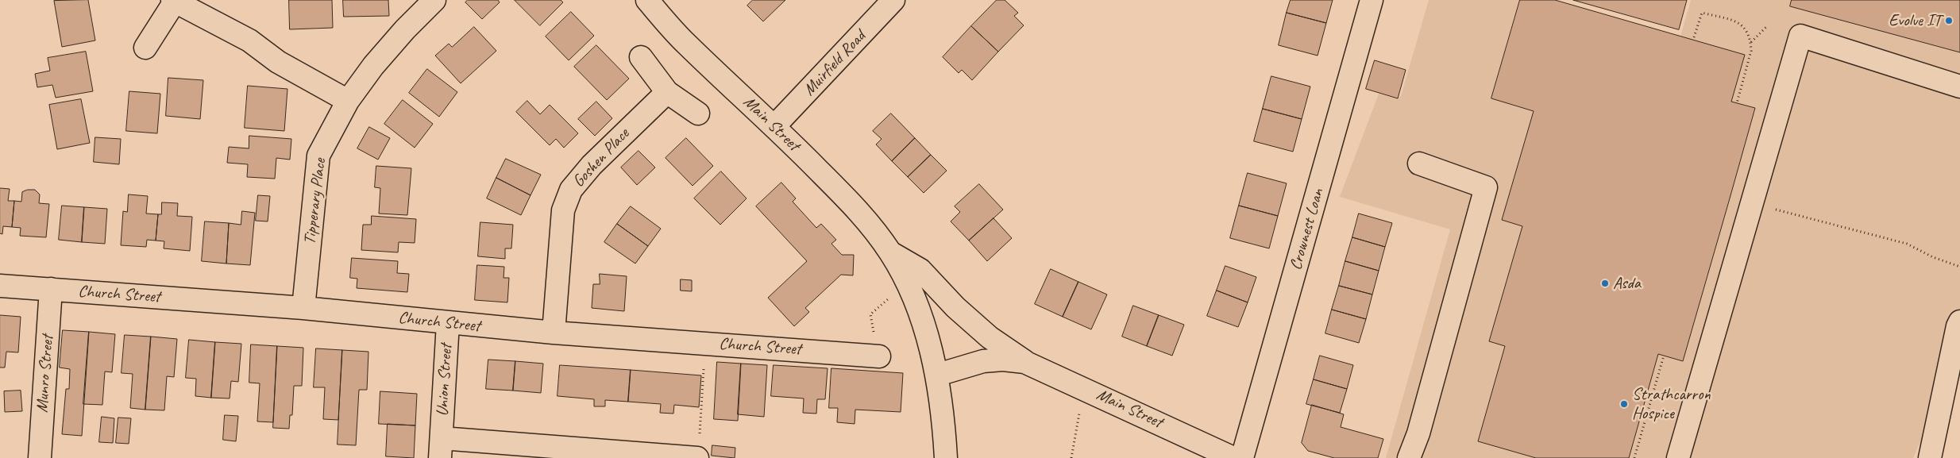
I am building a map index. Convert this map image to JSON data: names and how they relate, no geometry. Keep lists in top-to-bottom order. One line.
{"streets":{"street":["Muirfield Road","Main Street","Goshen Place","Tipperary Place","Crownest Loan","Church Street","Munro Street","Union Street"]},"crossings":[["Muirfield Road","Main Street"],["Goshen Place","Church Street"],["Tipperary Place","Church Street"],["Church Street","Munro Street"],["Church Street","Union Street"]],"places":["Evolve IT","Asda","Strathcarron Hospice"]}
